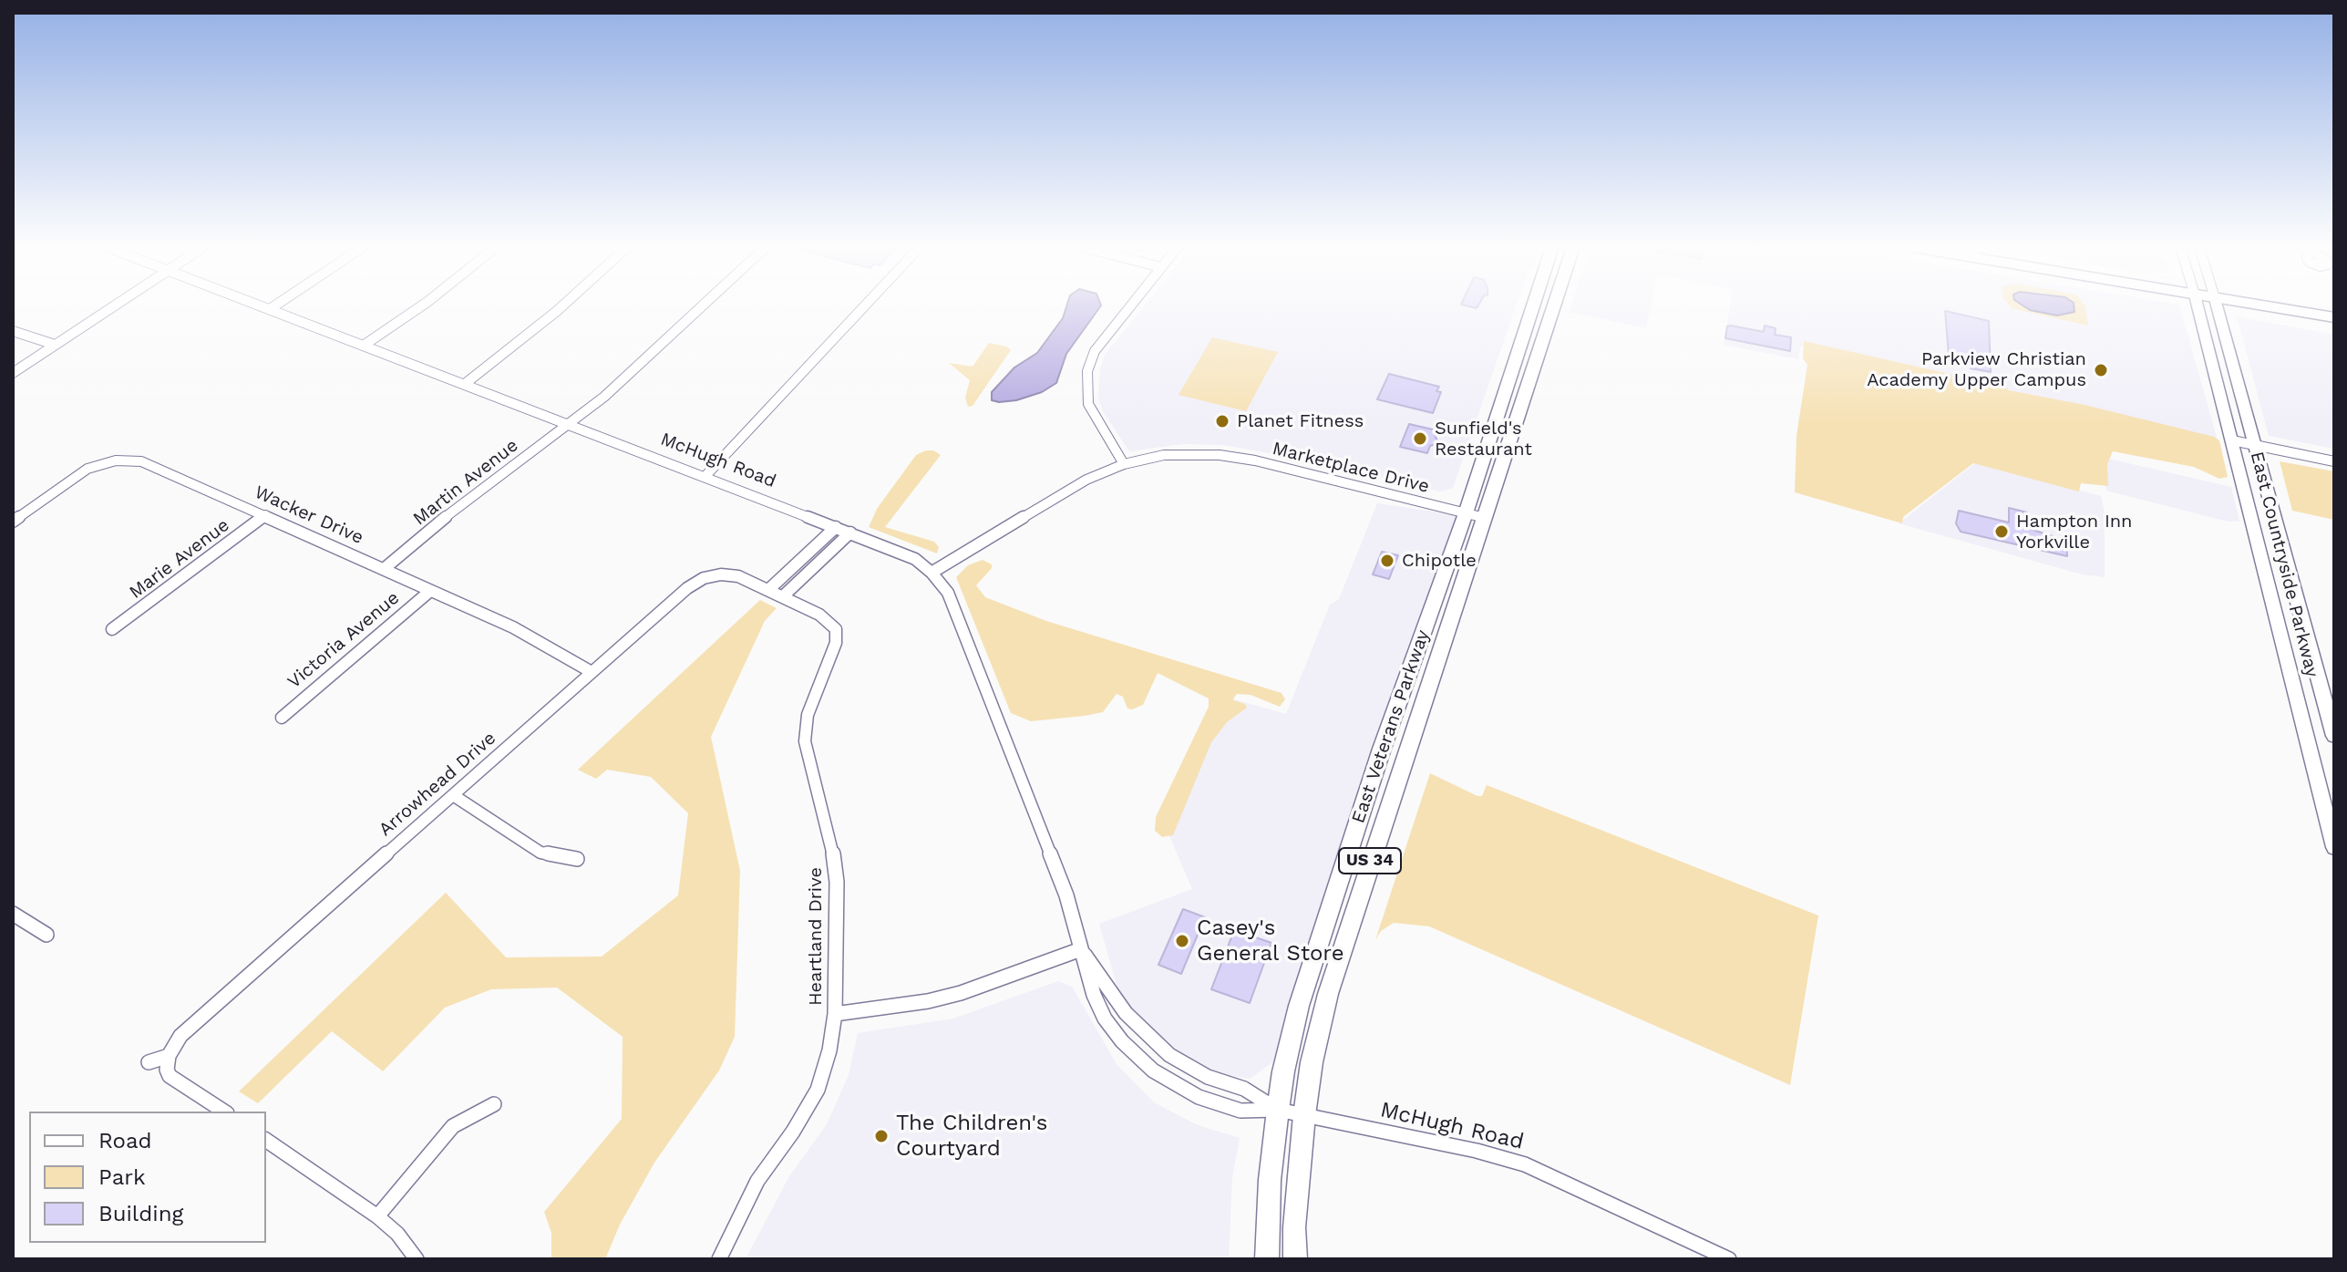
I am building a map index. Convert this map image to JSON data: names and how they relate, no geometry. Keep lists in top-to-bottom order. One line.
{"streets":{"main road":["East Veterans Parkway","US 34"],"street":["McHugh Road","Marketplace Drive","Martin Avenue","Wacker Drive","Marie Avenue","East Countryside Parkway","Victoria Avenue","Arrowhead Drive","Heartland Drive"]},"crossings":[["McHugh Road","Marketplace Drive"],["McHugh Road","Martin Avenue"],["McHugh Road","East Veterans Parkway"],["Marketplace Drive","East Veterans Parkway"],["Martin Avenue","Wacker Drive"],["Wacker Drive","Marie Avenue"],["Wacker Drive","Victoria Avenue"],["Wacker Drive","Arrowhead Drive"],["Arrowhead Drive","Heartland Drive"]],"places":["Parkview Christian Academy Upper Campus","Planet Fitness","Sunfield's Restaurant","Hampton Inn Yorkville","Chipotle","Casey's General Store","The Children's Courtyard"],"legend":["Road","Park","Building"]}
